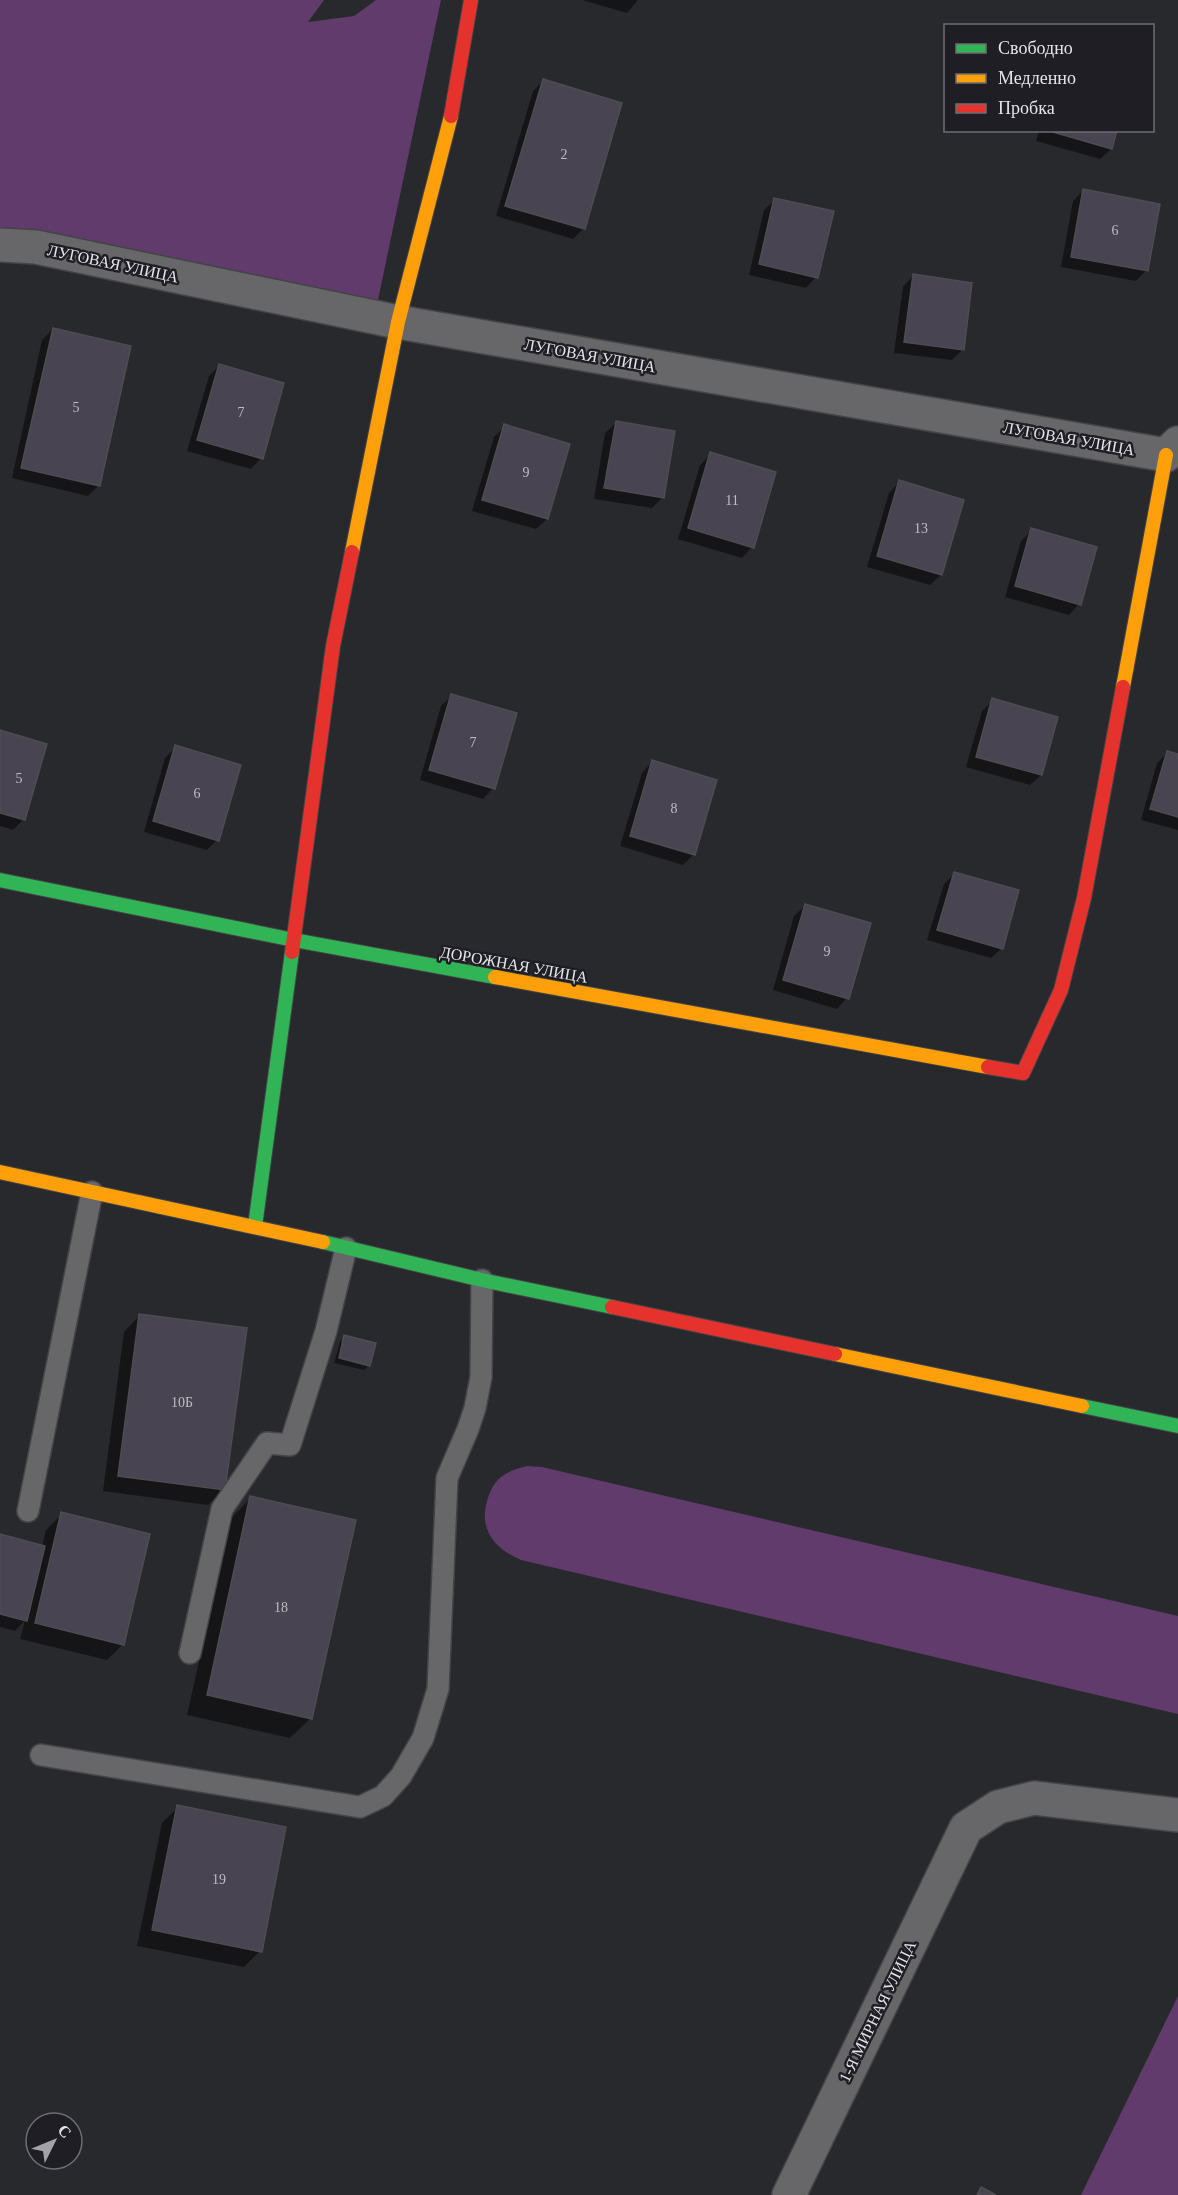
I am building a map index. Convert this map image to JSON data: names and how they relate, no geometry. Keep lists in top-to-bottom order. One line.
{"streets":{"street":["ЛУГОВАЯ УЛИЦА","ДОРОЖНАЯ УЛИЦА","1-Я МИРНАЯ УЛИЦА"]},"crossings":[["ЛУГОВАЯ УЛИЦА","ДОРОЖНАЯ УЛИЦА"]],"house_numbers":["2","6","5","7","9","11","13","7","5","6","8","9","10Б","18","19"],"legend":["Свободно","Медленно","Пробка"],"north":"top right"}
